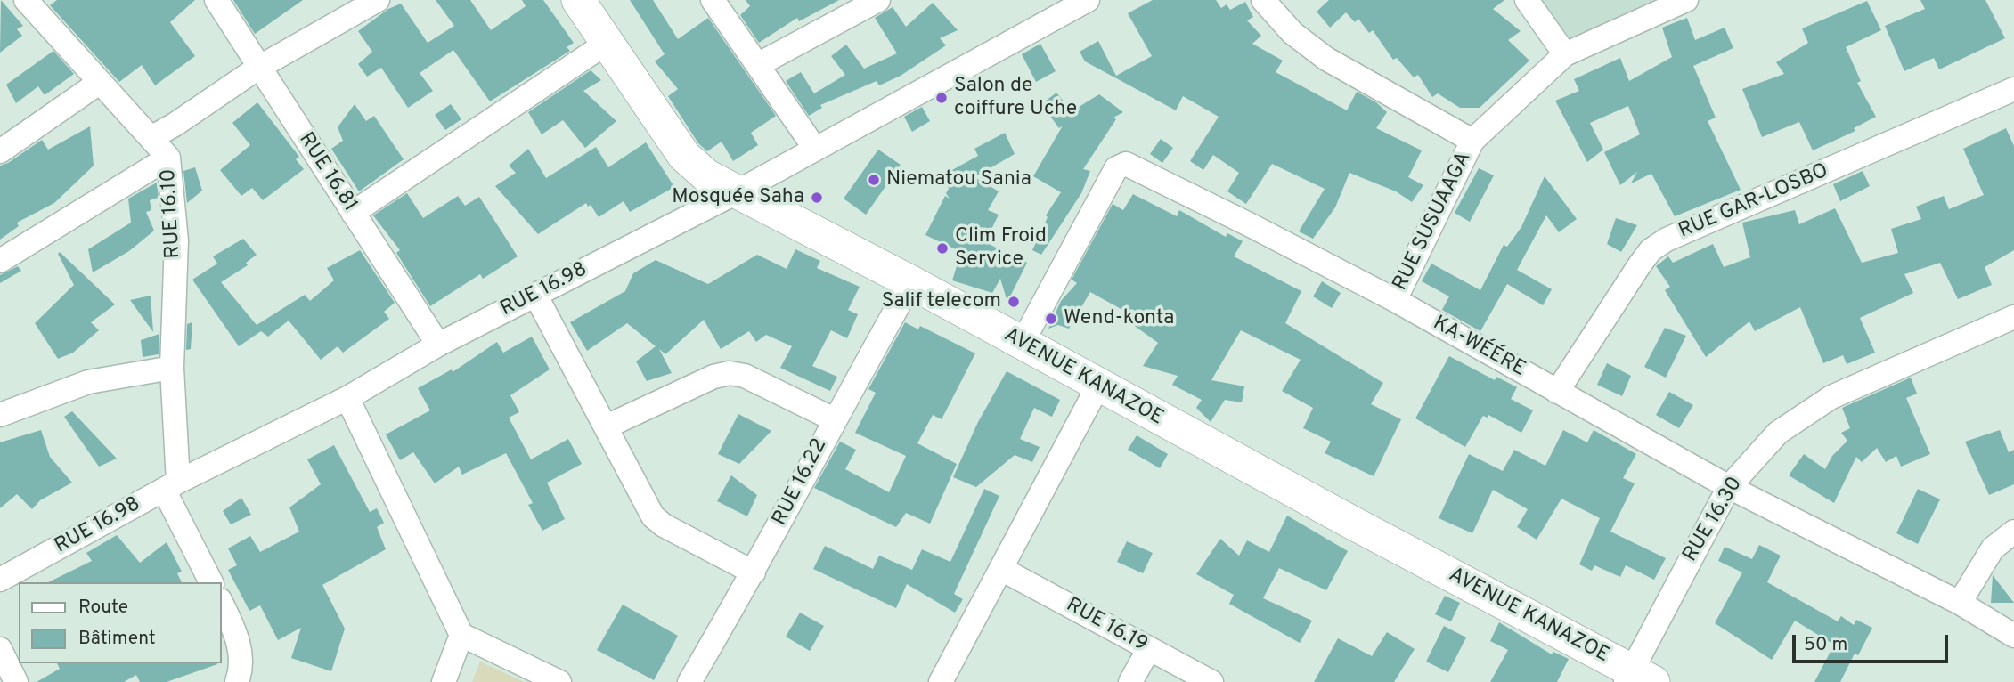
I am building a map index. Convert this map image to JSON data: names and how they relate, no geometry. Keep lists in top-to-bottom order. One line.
{"streets":{"street":["RUE 16.81","RUE GAR-LOSBO","RUE 16.10","RUE SUSUAAGA","RUE 16.98","KA-WÉÉRE","AVENUE KANAZOE","RUE 16.22","RUE 16.30","RUE 16.19"]},"crossings":[["RUE 16.81","RUE 16.98"],["RUE GAR-LOSBO","KA-WÉÉRE"],["RUE 16.10","RUE 16.98"],["RUE SUSUAAGA","KA-WÉÉRE"],["RUE 16.98","AVENUE KANAZOE"],["KA-WÉÉRE","AVENUE KANAZOE"],["KA-WÉÉRE","RUE 16.30"],["AVENUE KANAZOE","RUE 16.22"],["AVENUE KANAZOE","RUE 16.30"]],"places":["Salon de coiffure Uche","Niematou Sania","Mosquée Saha","Clim Froid Service","Salif telecom","Wend-konta"],"legend":["Route","Bâtiment"],"scale_bar":"50 m"}
